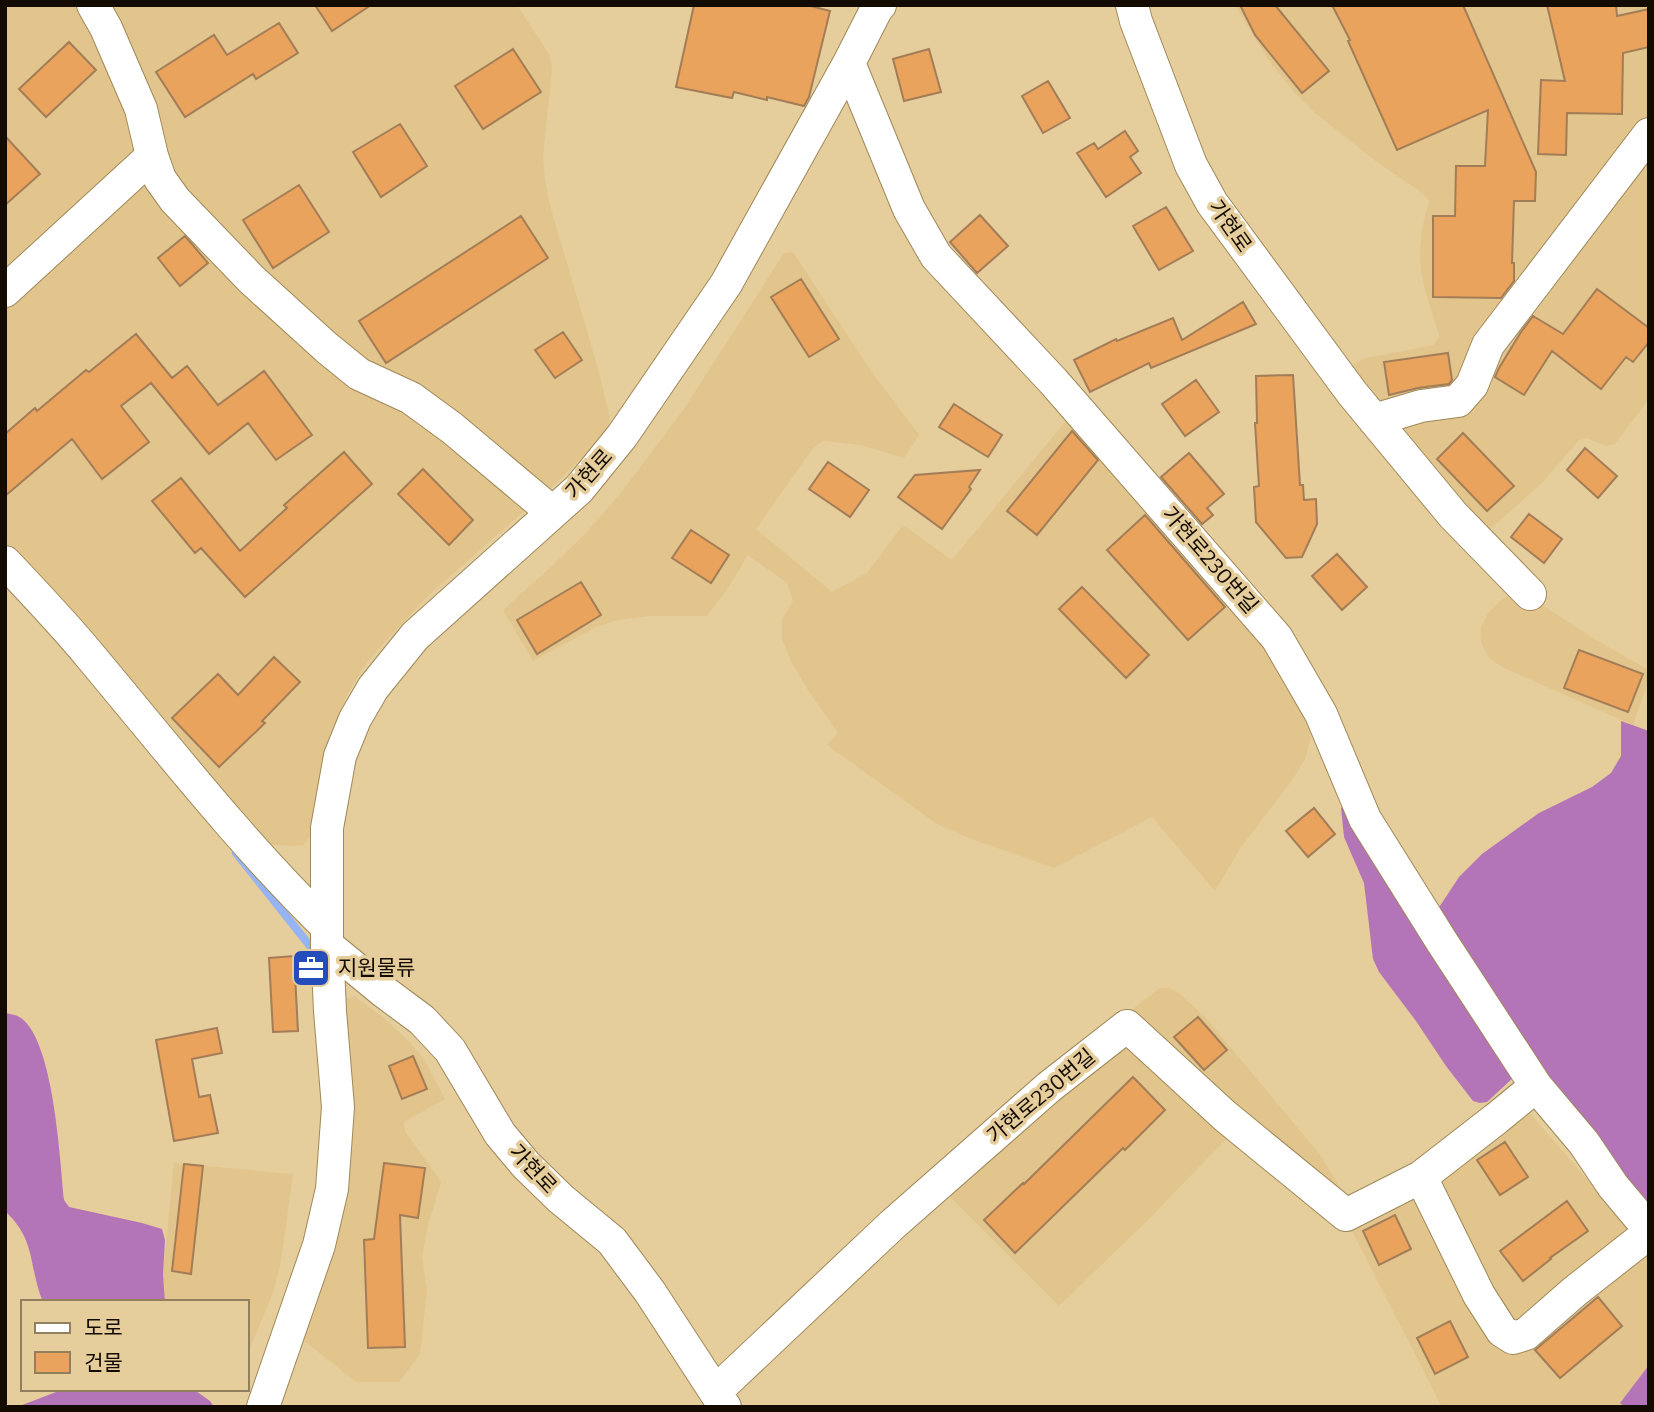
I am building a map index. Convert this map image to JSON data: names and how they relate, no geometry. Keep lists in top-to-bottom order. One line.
{"streets":{"street":["가현로","가현로230번길"]},"crossings":[["가현로","가현로230번길"]],"places":{"office":["지원물류"]},"legend":["도로","건물"]}
